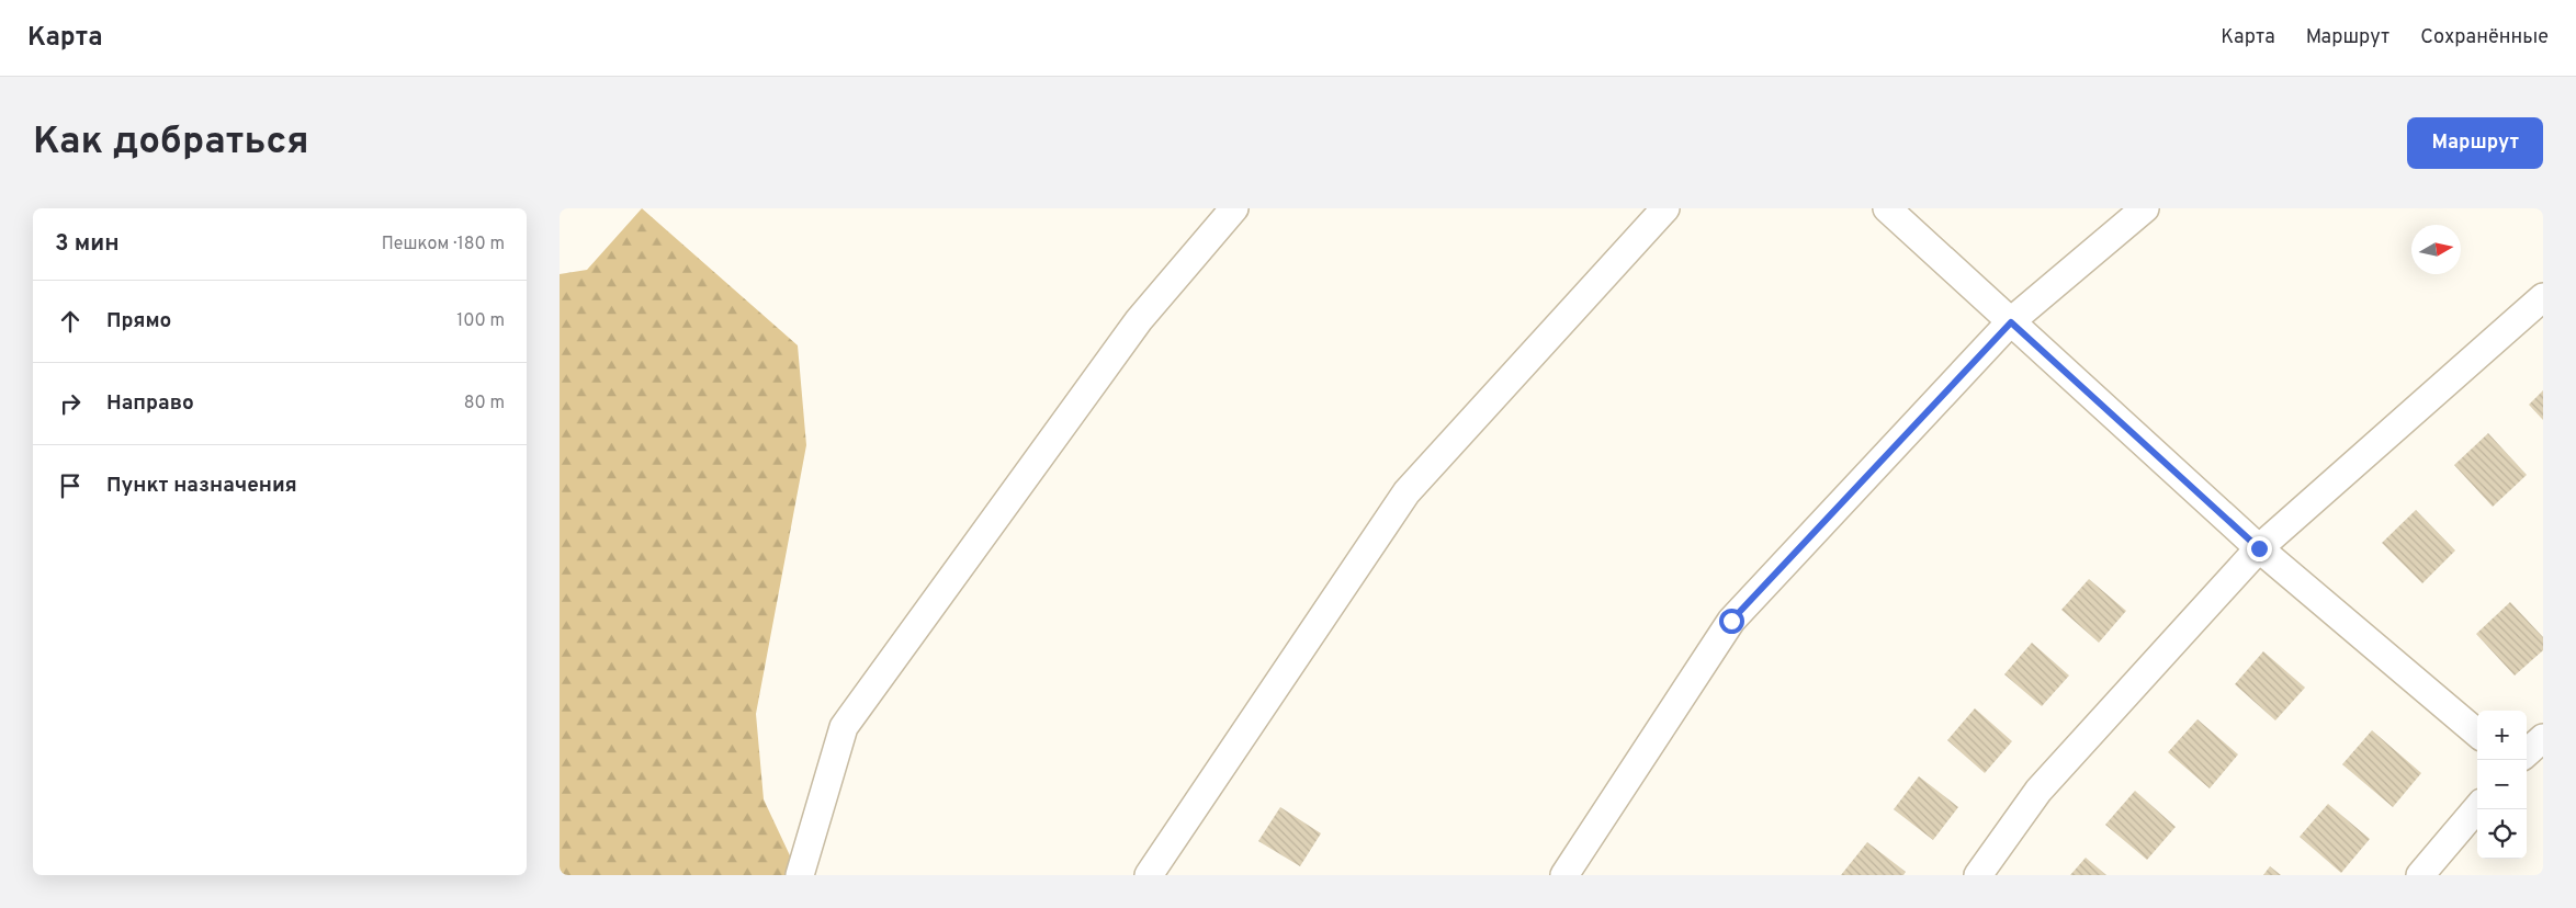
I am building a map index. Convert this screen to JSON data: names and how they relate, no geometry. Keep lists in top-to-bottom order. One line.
{"north":"right","page":{"header":"Карта","nav":["Карта","Маршрут","Сохранённые"],"buttons":"Маршрут","title":"Как добраться","heading":["3 мин","Пешком · 180 m"],"list":[["Прямо","100 m"],["Направо","80 m"],"Пункт назначения"],"map_buttons":["+","−"]}}
